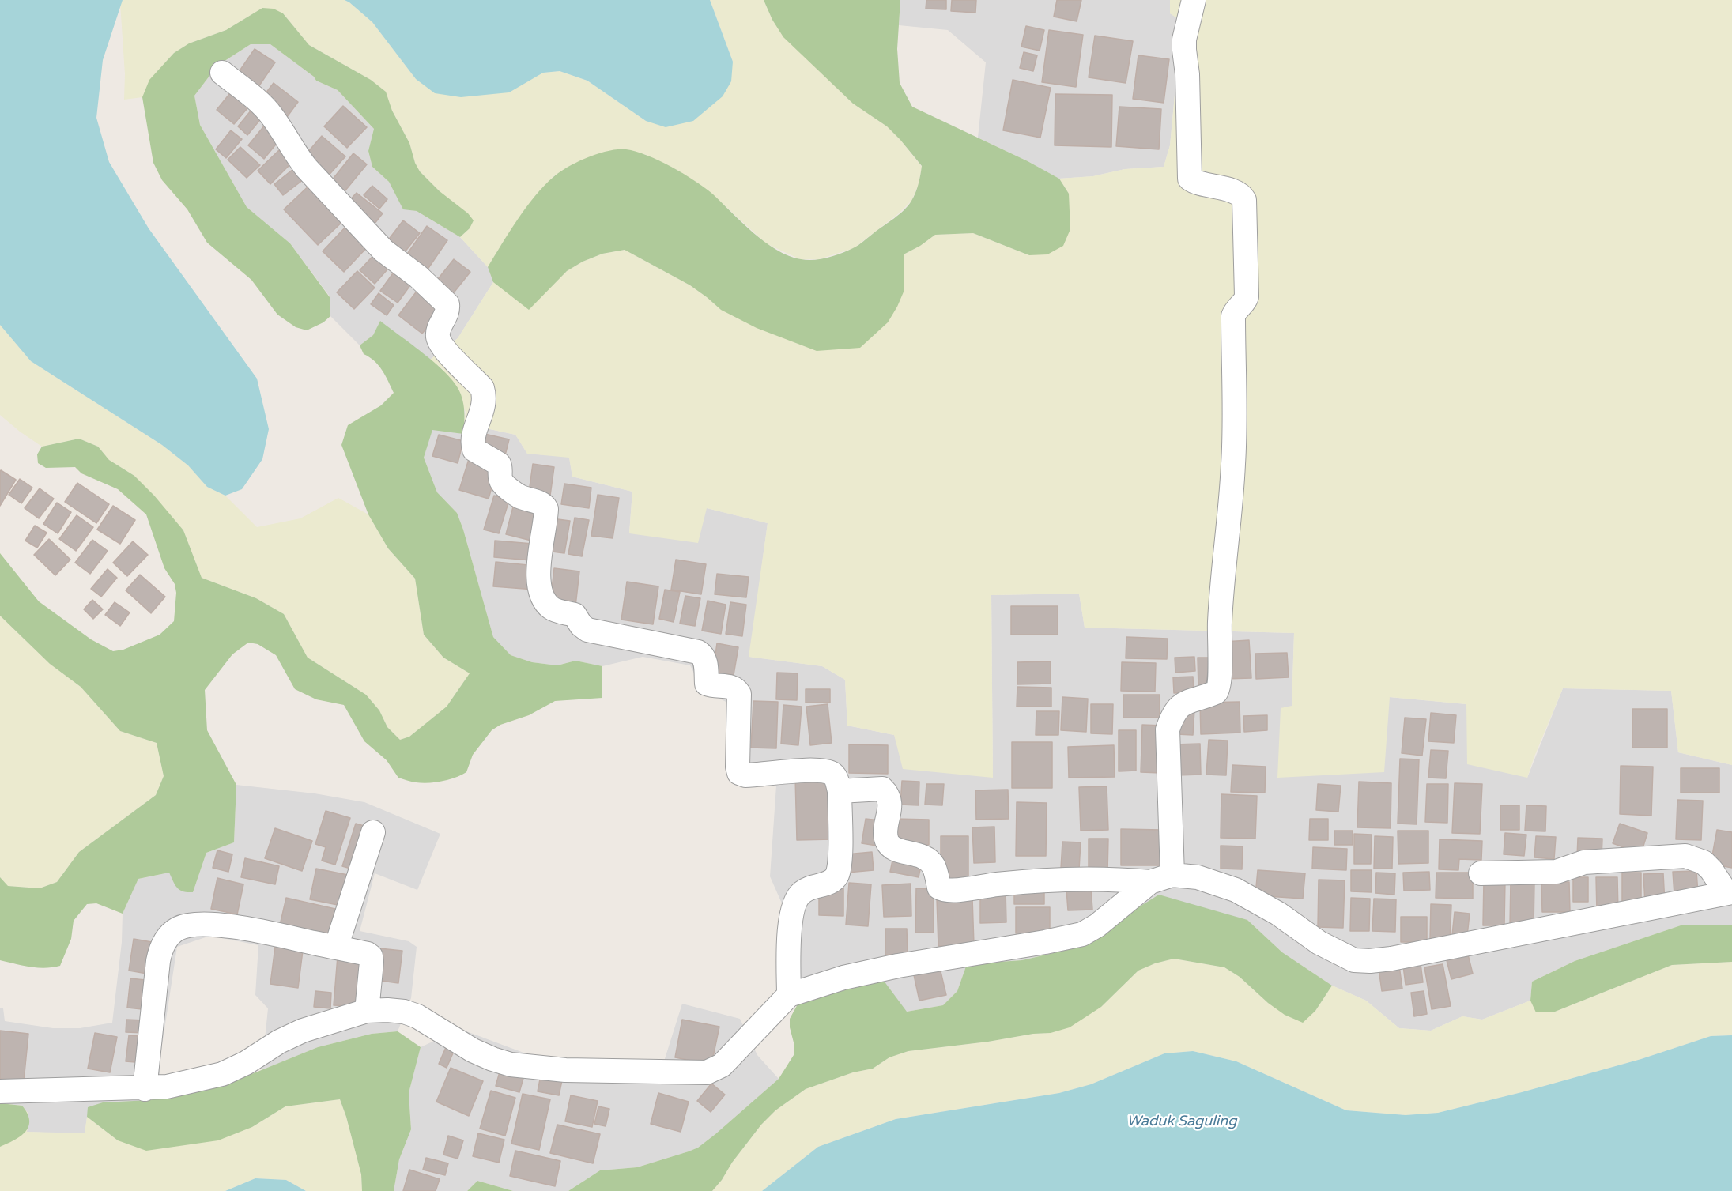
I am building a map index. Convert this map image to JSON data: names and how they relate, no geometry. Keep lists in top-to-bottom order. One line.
{"water":["Waduk Saguling"]}
